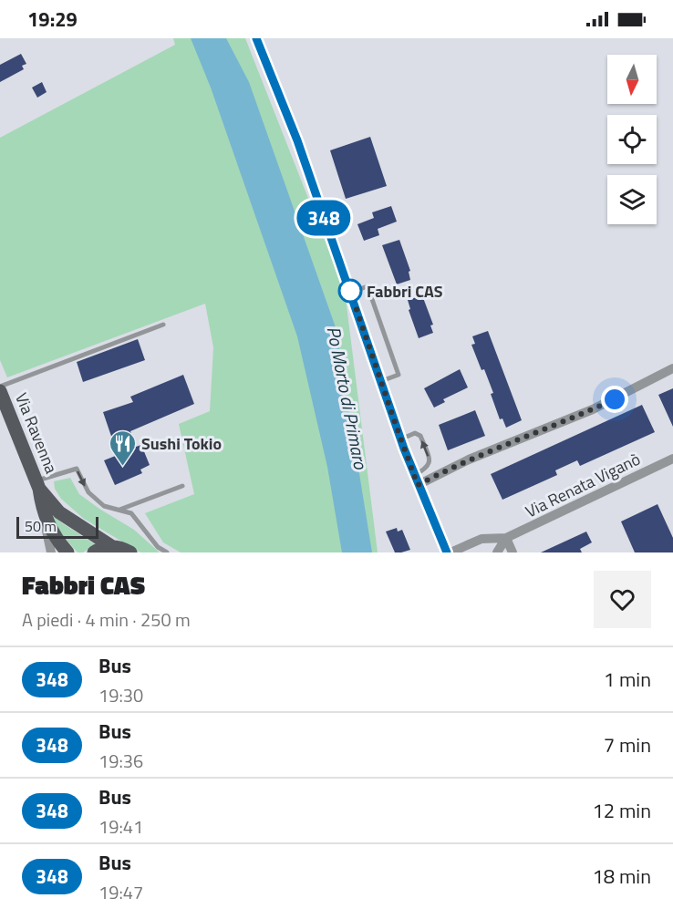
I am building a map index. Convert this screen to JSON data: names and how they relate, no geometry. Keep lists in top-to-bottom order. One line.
{"streets":{"main road":["Via Ravenna"],"street":["Via Renata Viganò"]},"water":["Po Morto di Primaro"],"places":{"other":["Fabbri CAS"],"restaurant":["Sushi Tokio"]},"lines":["bus line 348"],"scale_bar":"50 m","north":"bottom","page":{"status":"19:29","on_map":"348","scale":"50 m","heading":["Fabbri CAS","A piedi · 4 min · 250 m"],"list":[{"mark":"348","name":"Bus","note":"19:30","value":"1 min"},{"mark":"348","name":"Bus","note":"19:36","value":"7 min"},{"mark":"348","name":"Bus","note":"19:41","value":"12 min"},{"mark":"348","name":"Bus","note":"19:47","value":"18 min"}]}}
